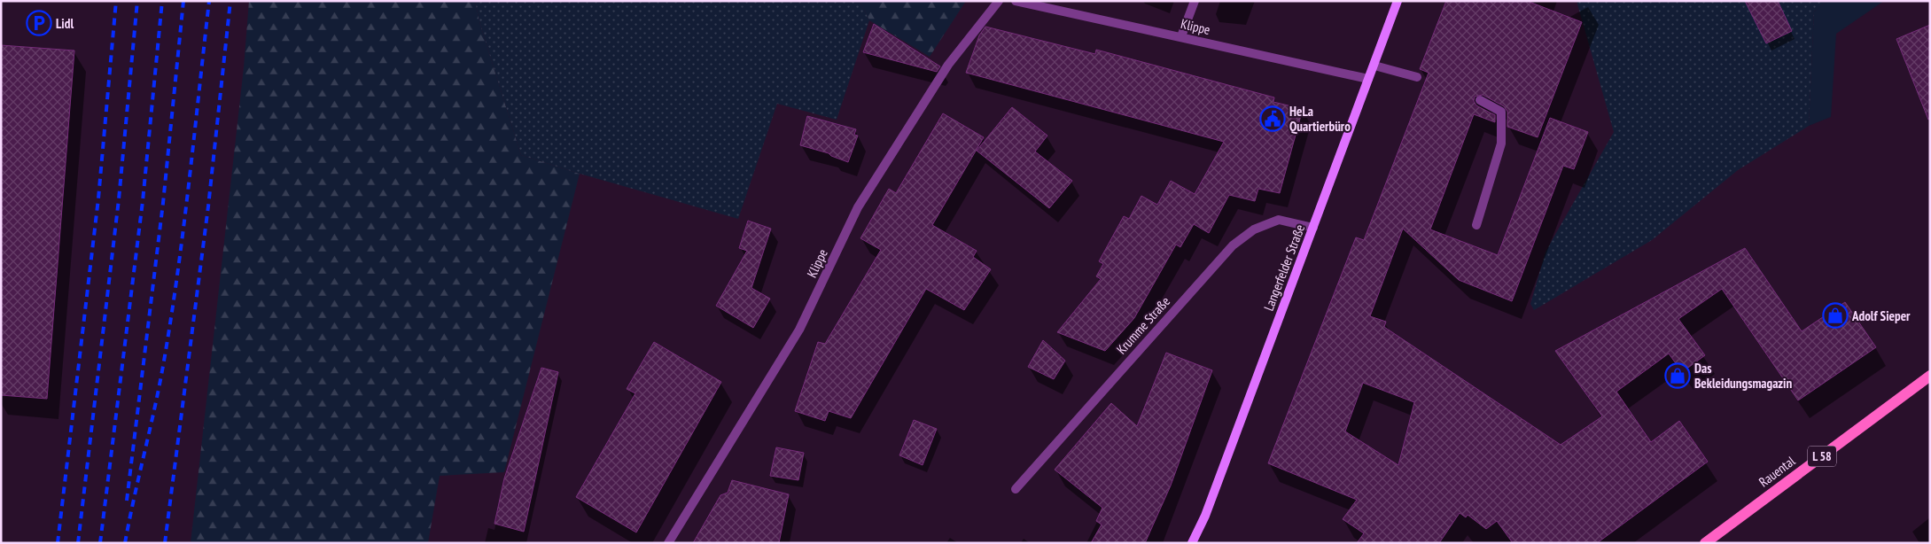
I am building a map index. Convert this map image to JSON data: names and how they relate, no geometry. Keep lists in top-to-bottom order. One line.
{"streets":{"main road":["Langerfelder Straße","L 58","Rauental"],"street":["Klippe","Krumme Straße"]},"crossings":[["Klippe","Langerfelder Straße"],["Langerfelder Straße","Krumme Straße"]],"places":{"parking":["Lidl"],"public building":["HeLa Quartierbüro"],"shop":["Adolf Sieper","Das Bekleidungsmagazin"]}}
